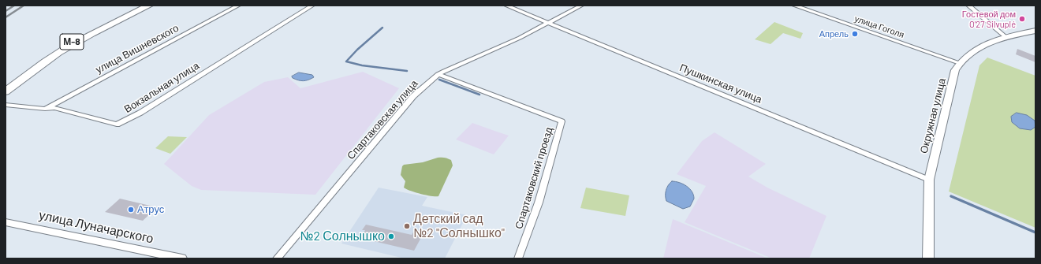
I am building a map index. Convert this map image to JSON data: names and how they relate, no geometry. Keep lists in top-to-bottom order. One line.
{"streets":{"highway":["М-8"],"main road":["Окружная улица"],"street":["улица Гоголя","улица Вишневского","Пушкинская улица","Вокзальная улица","Спартаковская улица","Спартаковский проезд","улица Луначарского"]},"crossings":[["улица Гоголя","Окружная улица"],["улица Вишневского","Вокзальная улица"],["Пушкинская улица","Окружная улица"],["Пушкинская улица","Спартаковская улица"],["Спартаковская улица","Спартаковский проезд"]],"places":["Гостевой дом O'27 Silvuplé","Апрель","Атрус","Детский сад №2 \"Солнышко\"","№2 Солнышко"]}
